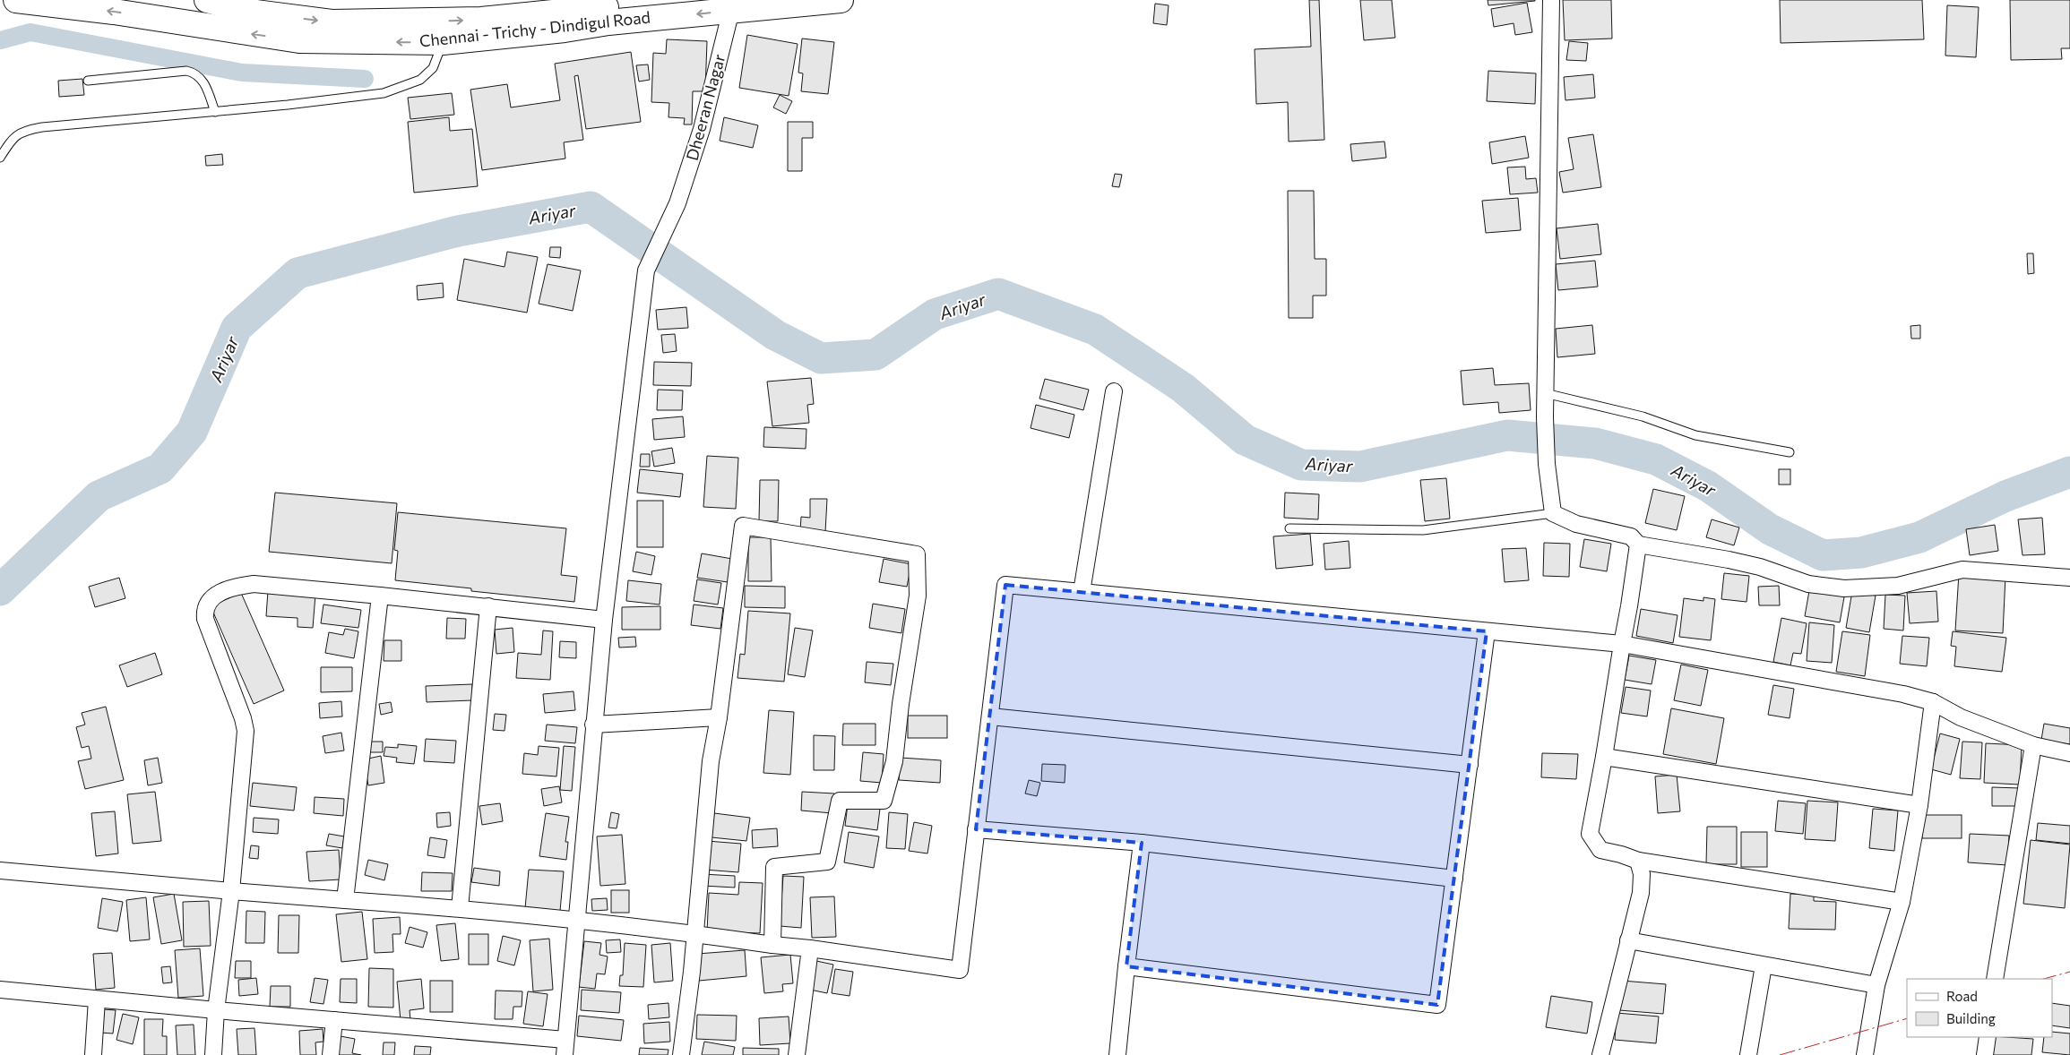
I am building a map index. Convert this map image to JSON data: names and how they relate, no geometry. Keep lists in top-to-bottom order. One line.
{"streets":{"highway":["Chennai - Trichy - Dindigul Road"],"street":["Dheeran Nagar"]},"crossings":[["Chennai - Trichy - Dindigul Road","Dheeran Nagar"]],"water":["Ariyar"],"legend":["Road","Building"]}
